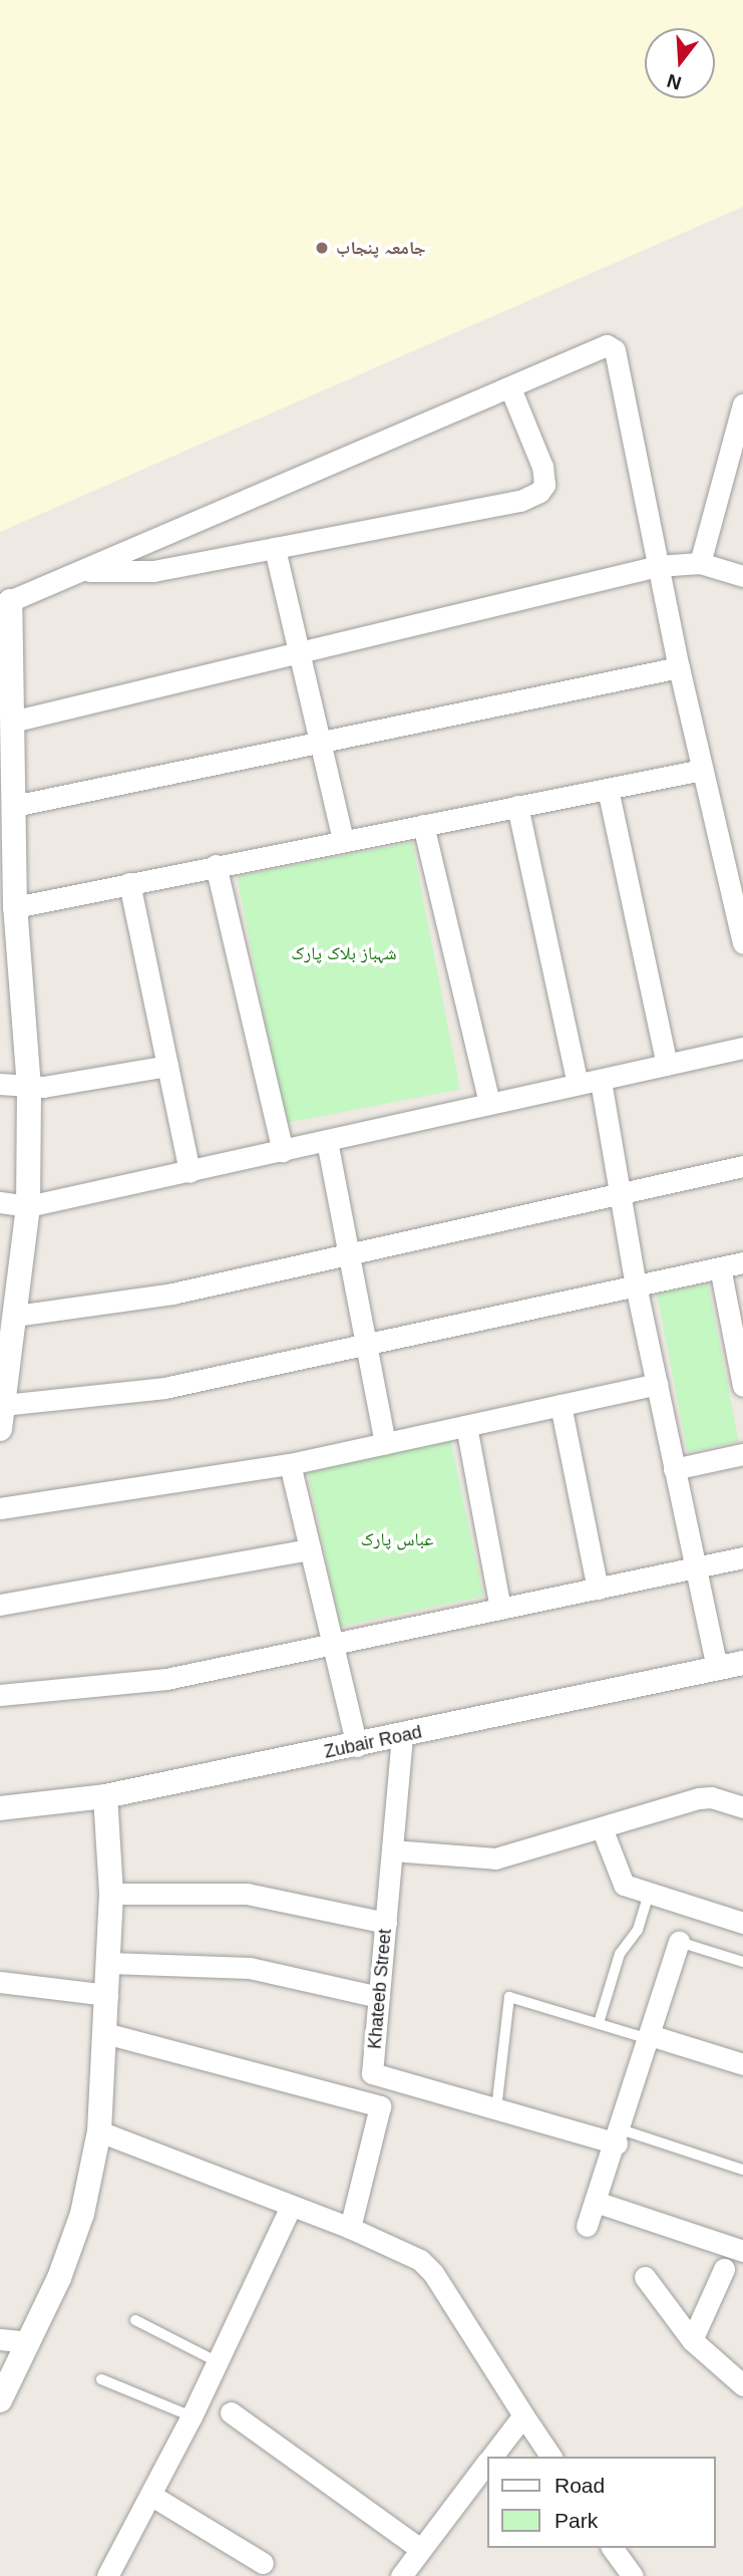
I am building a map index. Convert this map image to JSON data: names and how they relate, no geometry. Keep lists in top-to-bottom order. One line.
{"streets":{"street":["Zubair Road","Khateeb Street"]},"crossings":[["Zubair Road","Khateeb Street"]],"parks":["شہباز بلاک پارک","عباس پارک"],"places":["جامعہ پنجاب"],"legend":["Road","Park"],"north":"bottom"}
